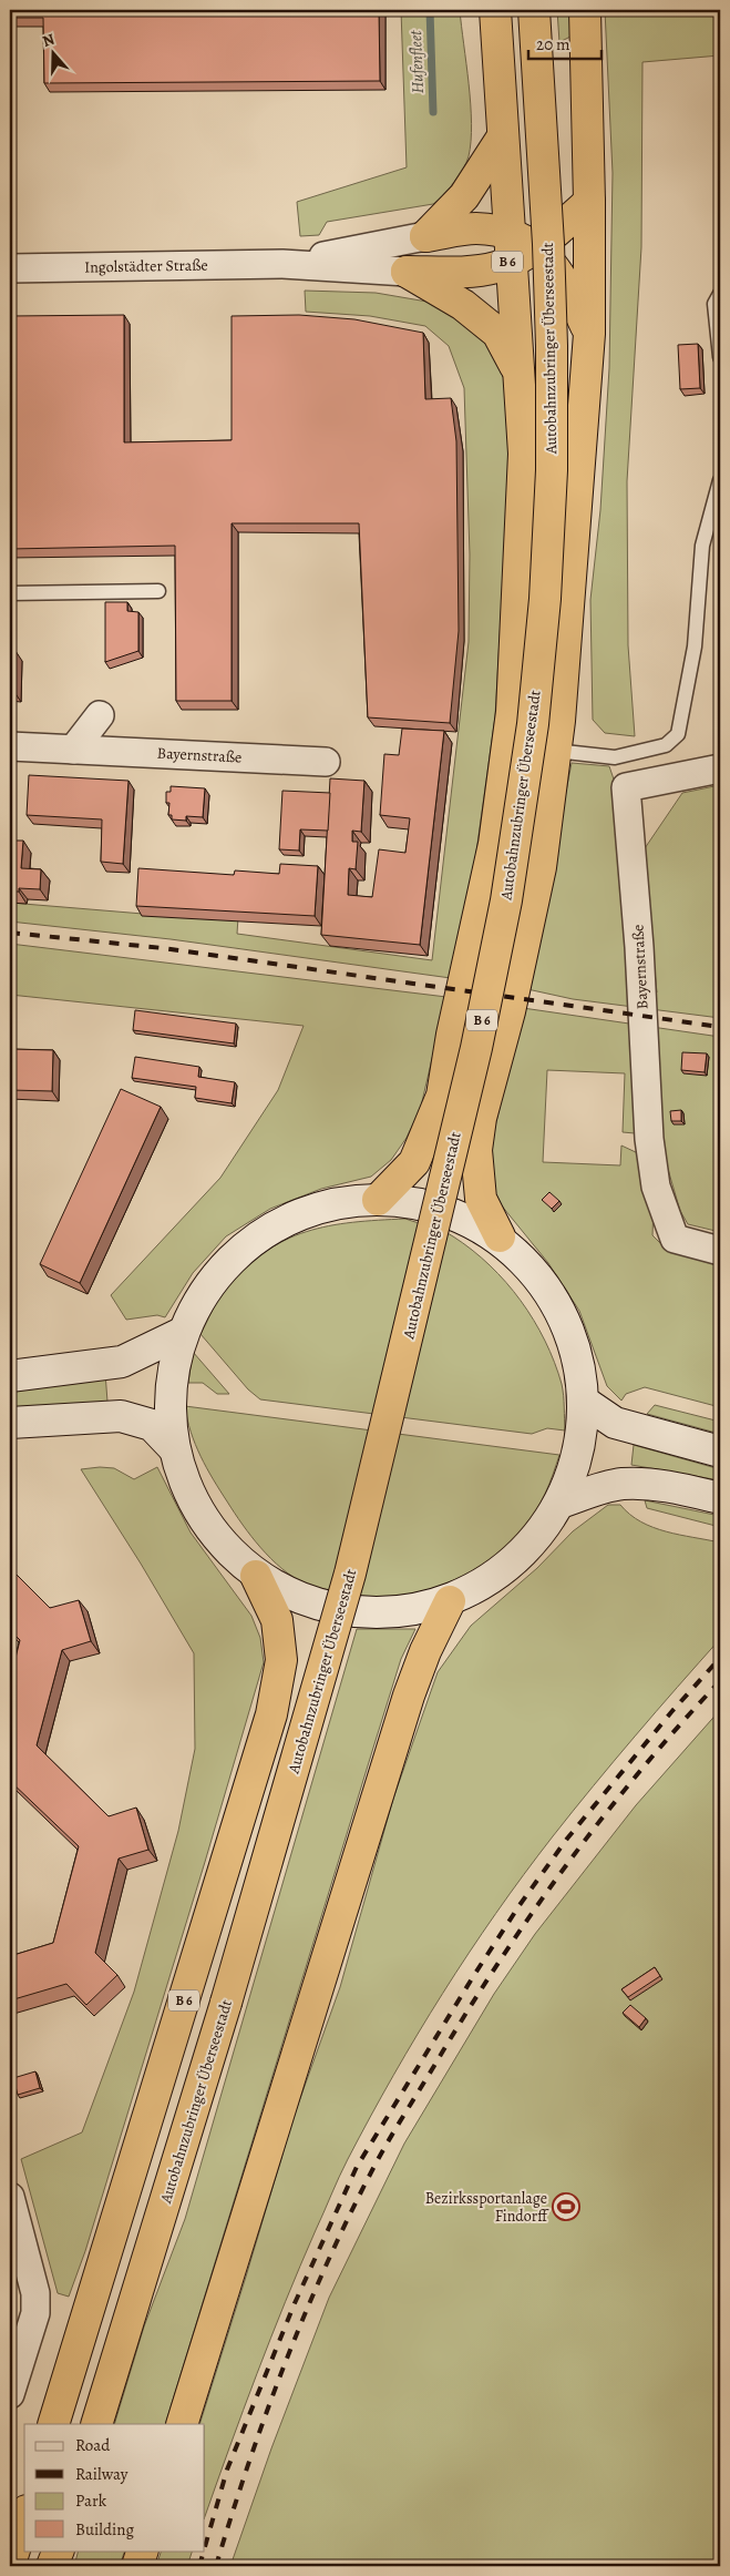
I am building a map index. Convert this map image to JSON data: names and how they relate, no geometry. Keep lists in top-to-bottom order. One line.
{"streets":{"highway":["B 6","Autobahnzubringer Überseestadt"],"street":["Ingolstädter Straße","Bayernstraße"]},"crossings":[["B 6","Ingolstädter Straße"]],"water":["Hufenfleet"],"places":{"sports":["Bezirkssportanlage Findorff"]},"legend":["Road","Railway","Park","Building"],"scale_bar":"20 m","north":"top"}
